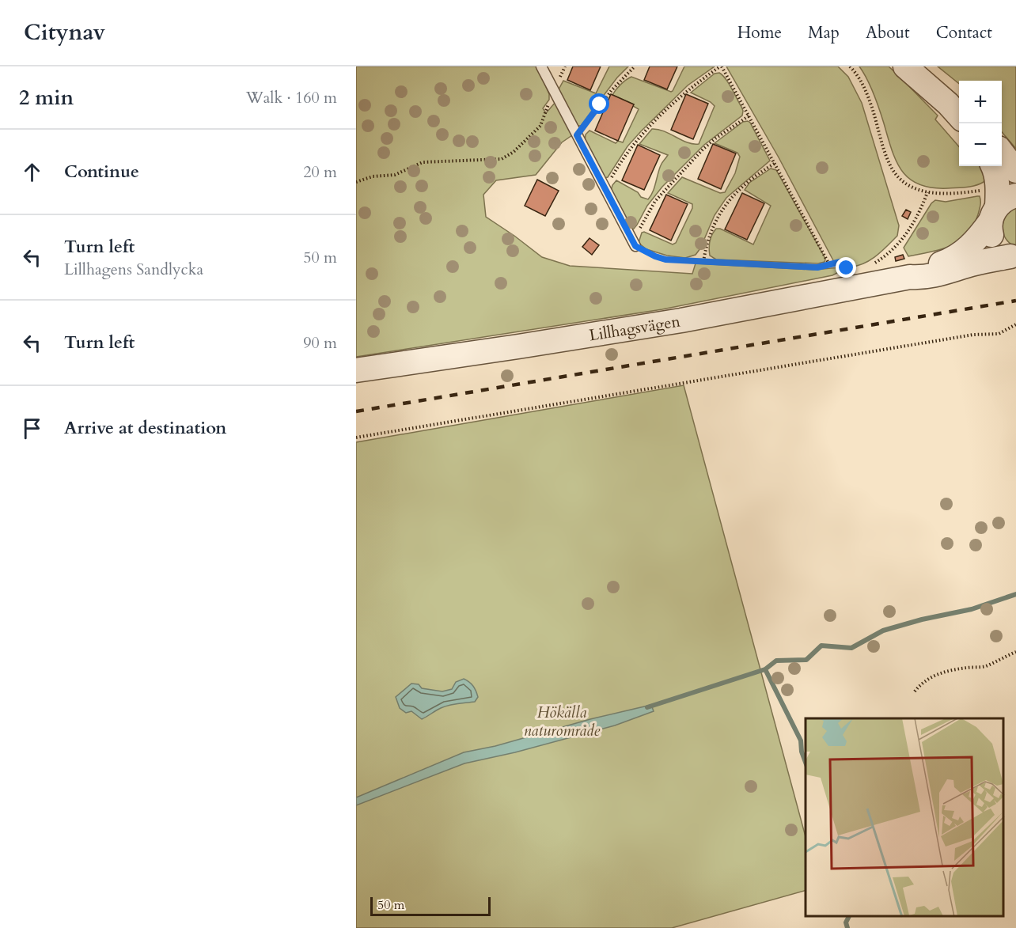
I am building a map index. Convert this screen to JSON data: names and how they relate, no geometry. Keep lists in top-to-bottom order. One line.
{"streets":{"street":["Lillhagsvägen"]},"parks":["Hökälla naturområde"],"scale_bar":"50 m","page":{"header":"Citynav","nav":["Home","Map","About","Contact"],"heading":["2 min","Walk · 160 m"],"map_buttons":["+","−"],"list":[["Continue","20 m"],["Turn left","Lillhagens Sandlycka","50 m"],["Turn left","90 m"],"Arrive at destination"],"scale":"50 m"}}
